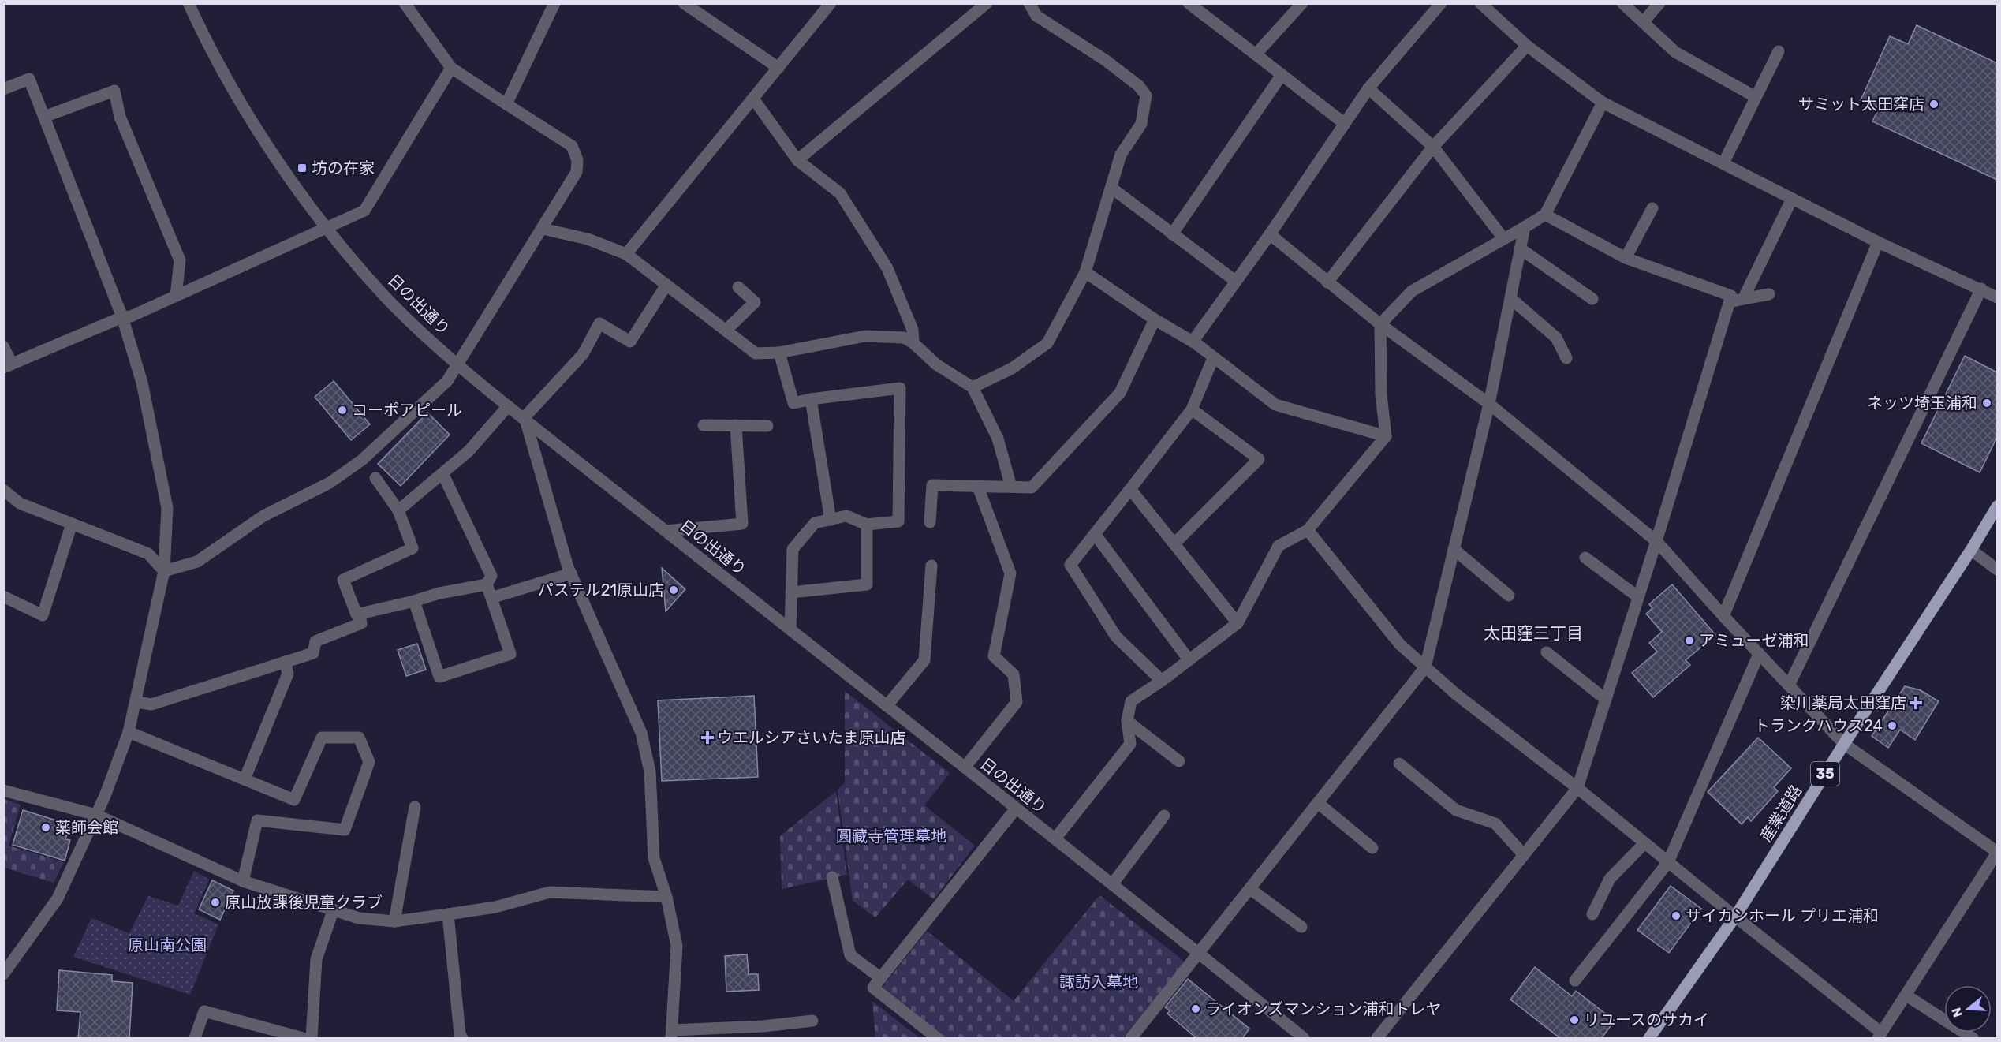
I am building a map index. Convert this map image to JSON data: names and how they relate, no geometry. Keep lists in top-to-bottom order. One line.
{"streets":{"main road":["35","産業道路"],"street":["日の出通り"]},"districts":["太田窪三丁目"],"parks":["圓藏寺管理墓地","原山南公園","諏訪入墓地"],"places":{"other":["サミット太田窪店","ネッツ埼玉浦和","コーポアピール","パステル21原山店","アミューゼ浦和","トランクハウス24","薬師会館","原山放課後児童クラブ","サイカンホール プリエ浦和","ライオンズマンション浦和トレヤ","リユースのサカイ"],"transit":["坊の在家"],"health":["染川薬局太田窪店","ウエルシアさいたま原山店"]},"north":"left"}
